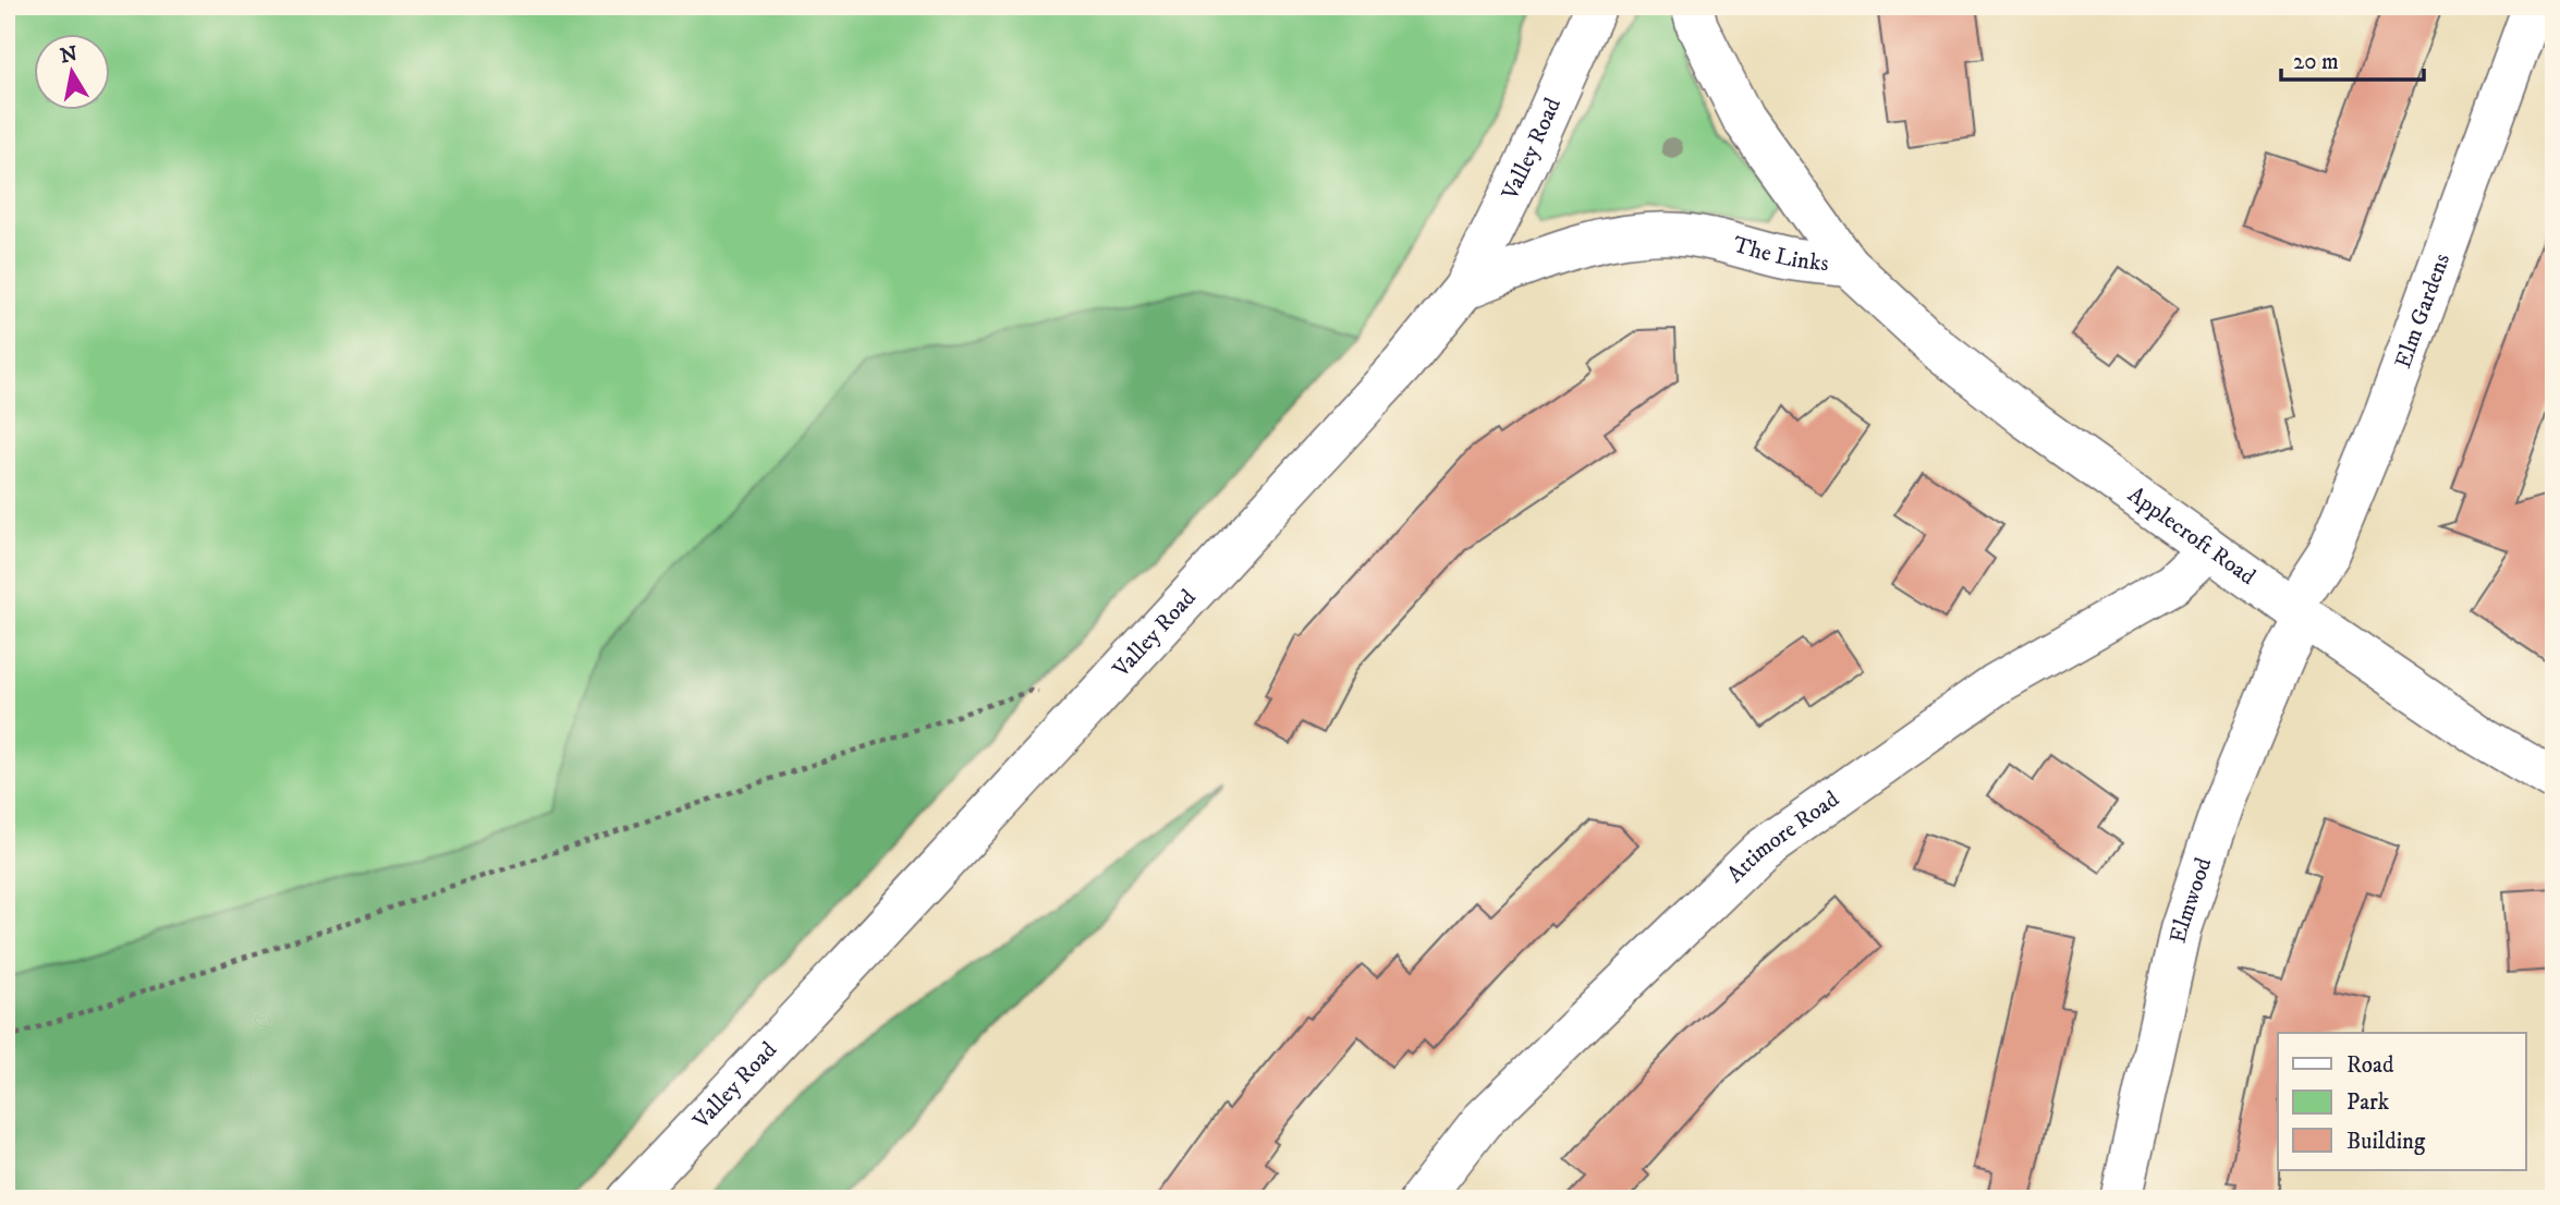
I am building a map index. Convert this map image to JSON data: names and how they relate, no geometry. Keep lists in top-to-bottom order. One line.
{"streets":{"street":["Valley Road","The Links","Elm Gardens","Applecroft Road","Attimore Road","Elmwood"]},"crossings":[["Valley Road","The Links"],["The Links","Applecroft Road"],["Elm Gardens","Applecroft Road"],["Elm Gardens","Elmwood"],["Applecroft Road","Attimore Road"],["Applecroft Road","Elmwood"]],"legend":["Road","Park","Building"],"scale_bar":"20 m","north":"top"}
